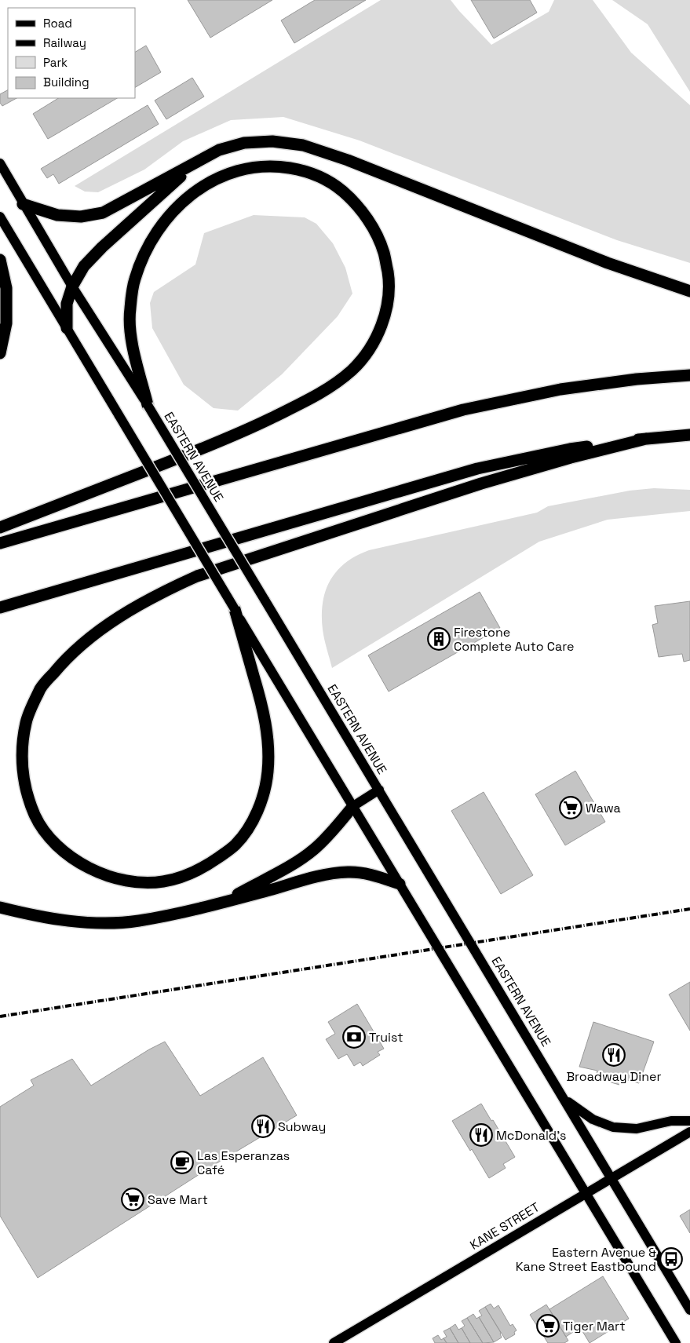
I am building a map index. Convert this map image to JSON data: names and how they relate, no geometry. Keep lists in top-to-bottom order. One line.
{"streets":{"main road":["EASTERN AVENUE","KANE STREET"]},"crossings":[["EASTERN AVENUE","KANE STREET"]],"places":{"building":["Firestone Complete Auto Care"],"supermarket":["Wawa","Save Mart","Tiger Mart"],"bank":["Truist"],"restaurant":["Broadway Diner","Subway","McDonald's"],"cafe":["Las Esperanzas Café"],"bus stop":["Eastern Avenue & Kane Street Eastbound"]},"legend":["Road","Railway","Park","Building"]}
